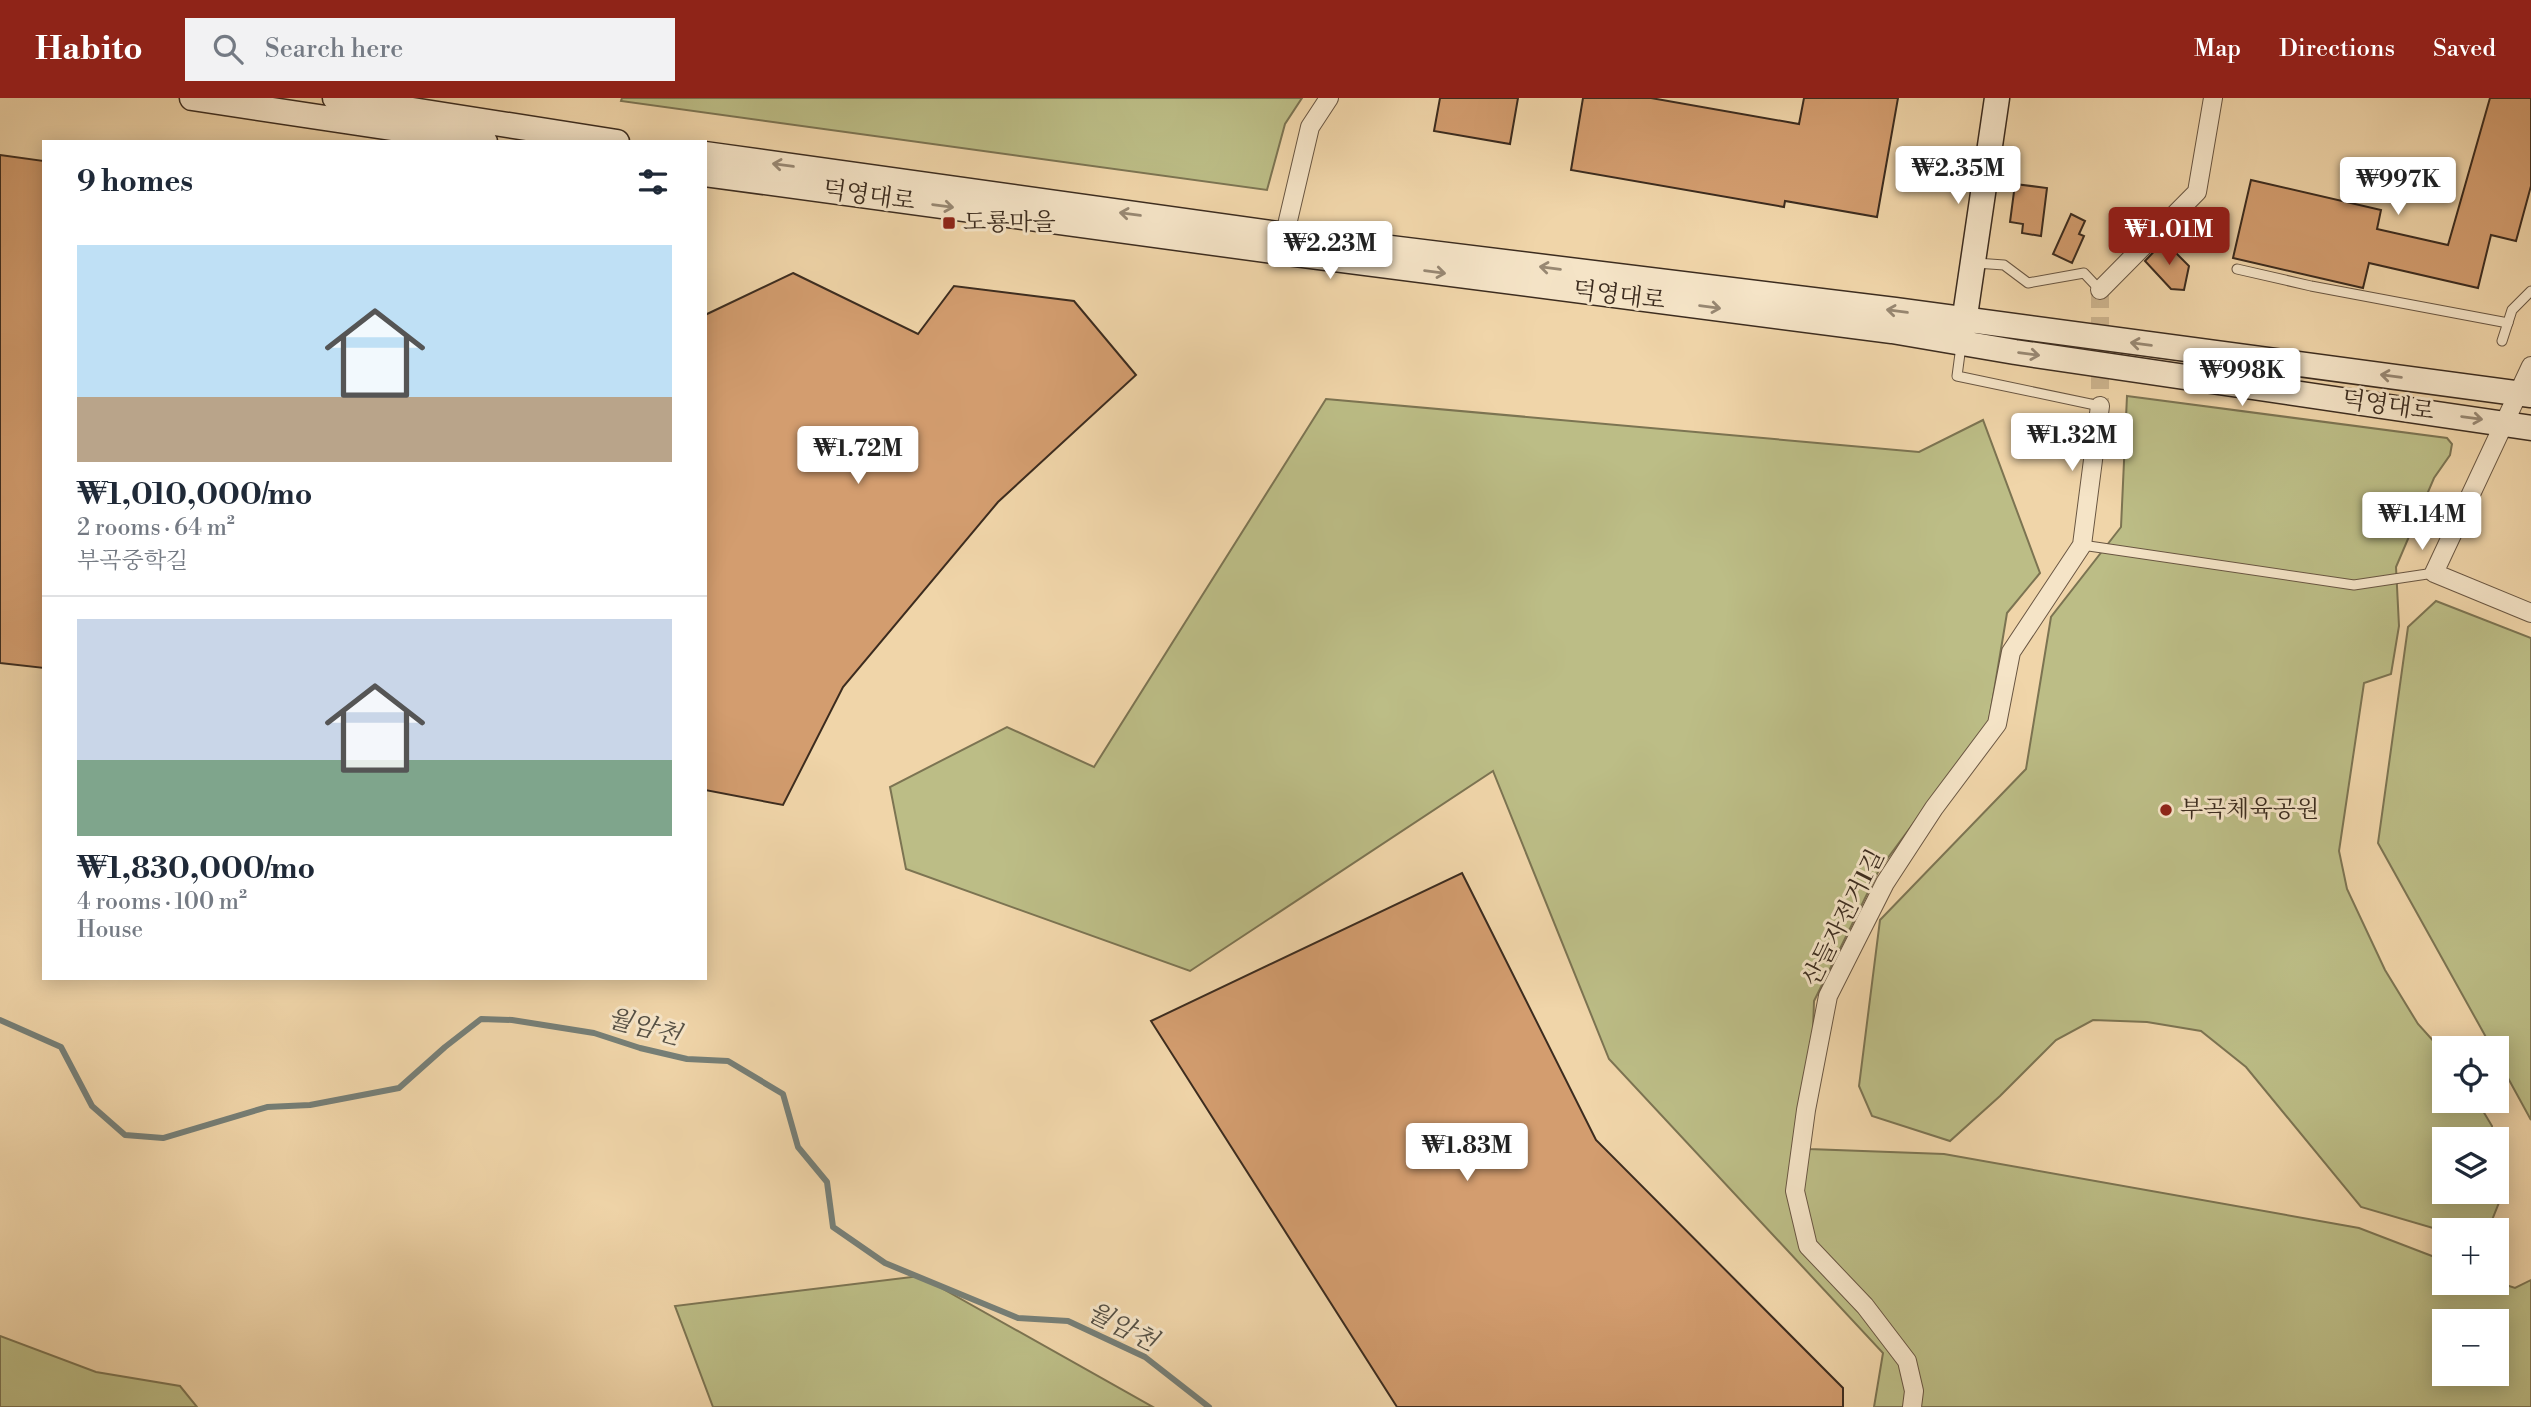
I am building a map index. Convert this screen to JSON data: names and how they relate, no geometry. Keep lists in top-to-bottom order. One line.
{"streets":{"street":["덕영대로","산들자전거1길"]},"water":["월암천"],"places":{"transit":["도룡마을"],"other":["부곡체육공원"]},"page":{"header":"Habito","search":"Search here","nav":["Map","Directions","Saved"],"heading":"9 homes","price":["₩2.35M","₩997K","₩1.01M","₩2.23M","₩998K","₩1.32M","₩1.72M","₩1.14M","₩1.83M"],"list":[{"name":"₩1,010,000/mo","note":"2 rooms · 64 m² · 부곡중학길"},{"name":"₩1,830,000/mo","note":"4 rooms · 100 m² · House"}],"map_buttons":["+","−"]}}
